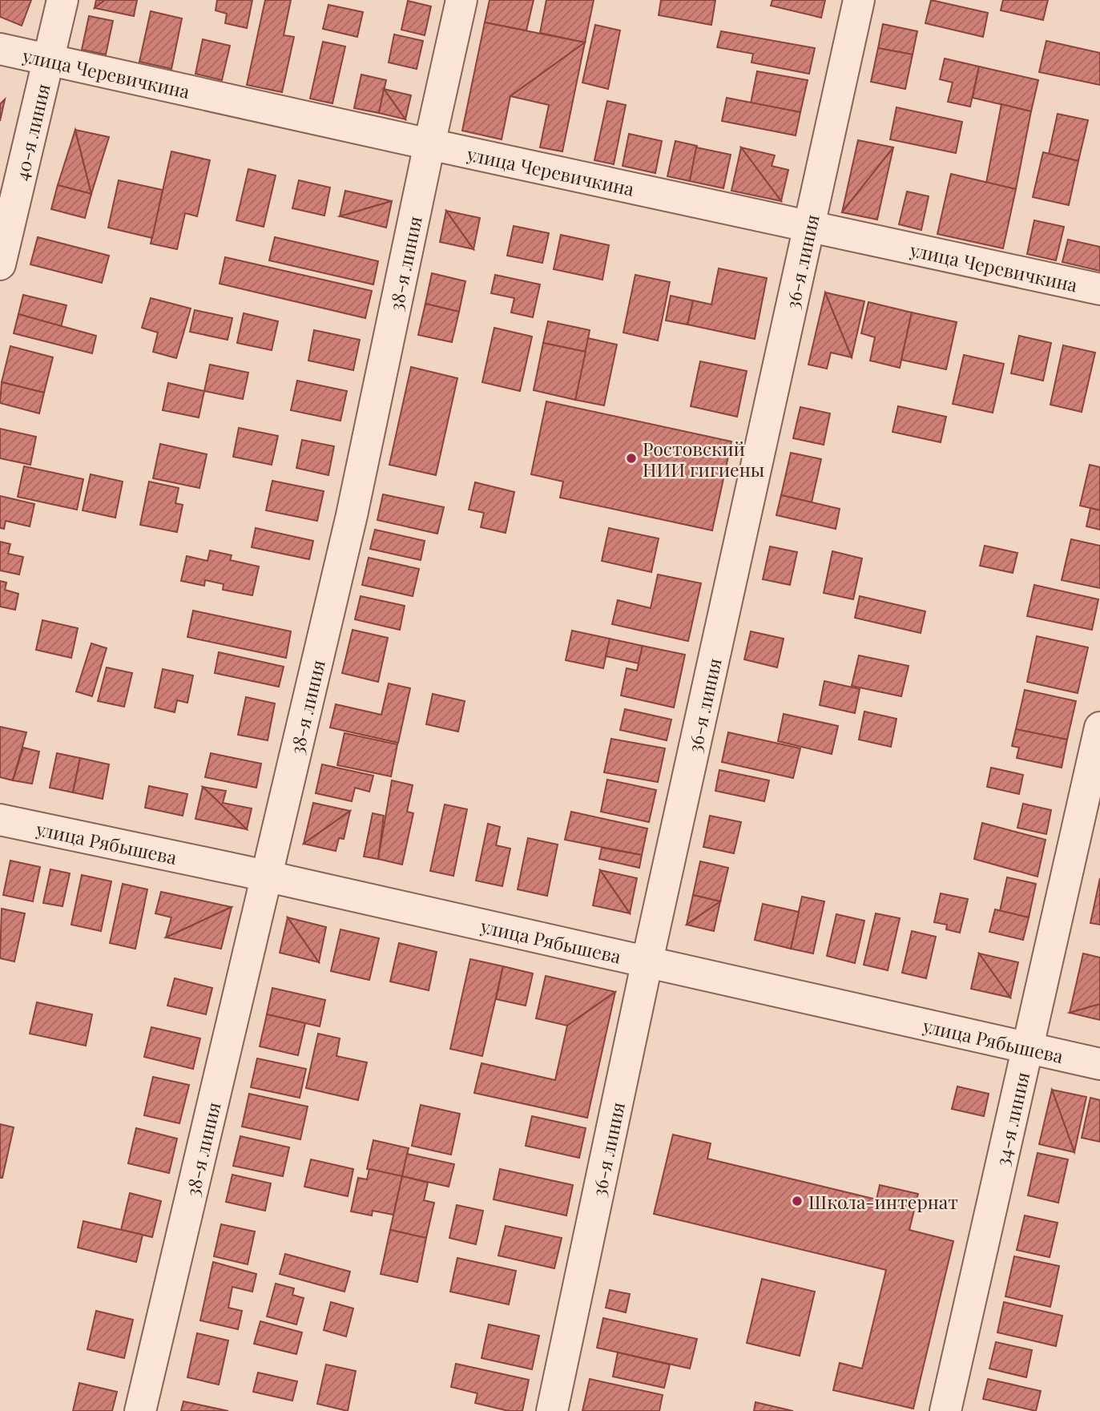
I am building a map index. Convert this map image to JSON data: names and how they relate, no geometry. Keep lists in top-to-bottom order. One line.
{"streets":{"street":["улица Черевичкина","40-я линия","36-я линия","38-я линия","улица Рябышева","34-я линия"]},"crossings":[["улица Черевичкина","40-я линия"],["улица Черевичкина","36-я линия"],["улица Черевичкина","38-я линия"],["36-я линия","улица Рябышева"],["38-я линия","улица Рябышева"],["улица Рябышева","34-я линия"]],"places":["Ростовский НИИ гигиены","Школа-интернат"]}
